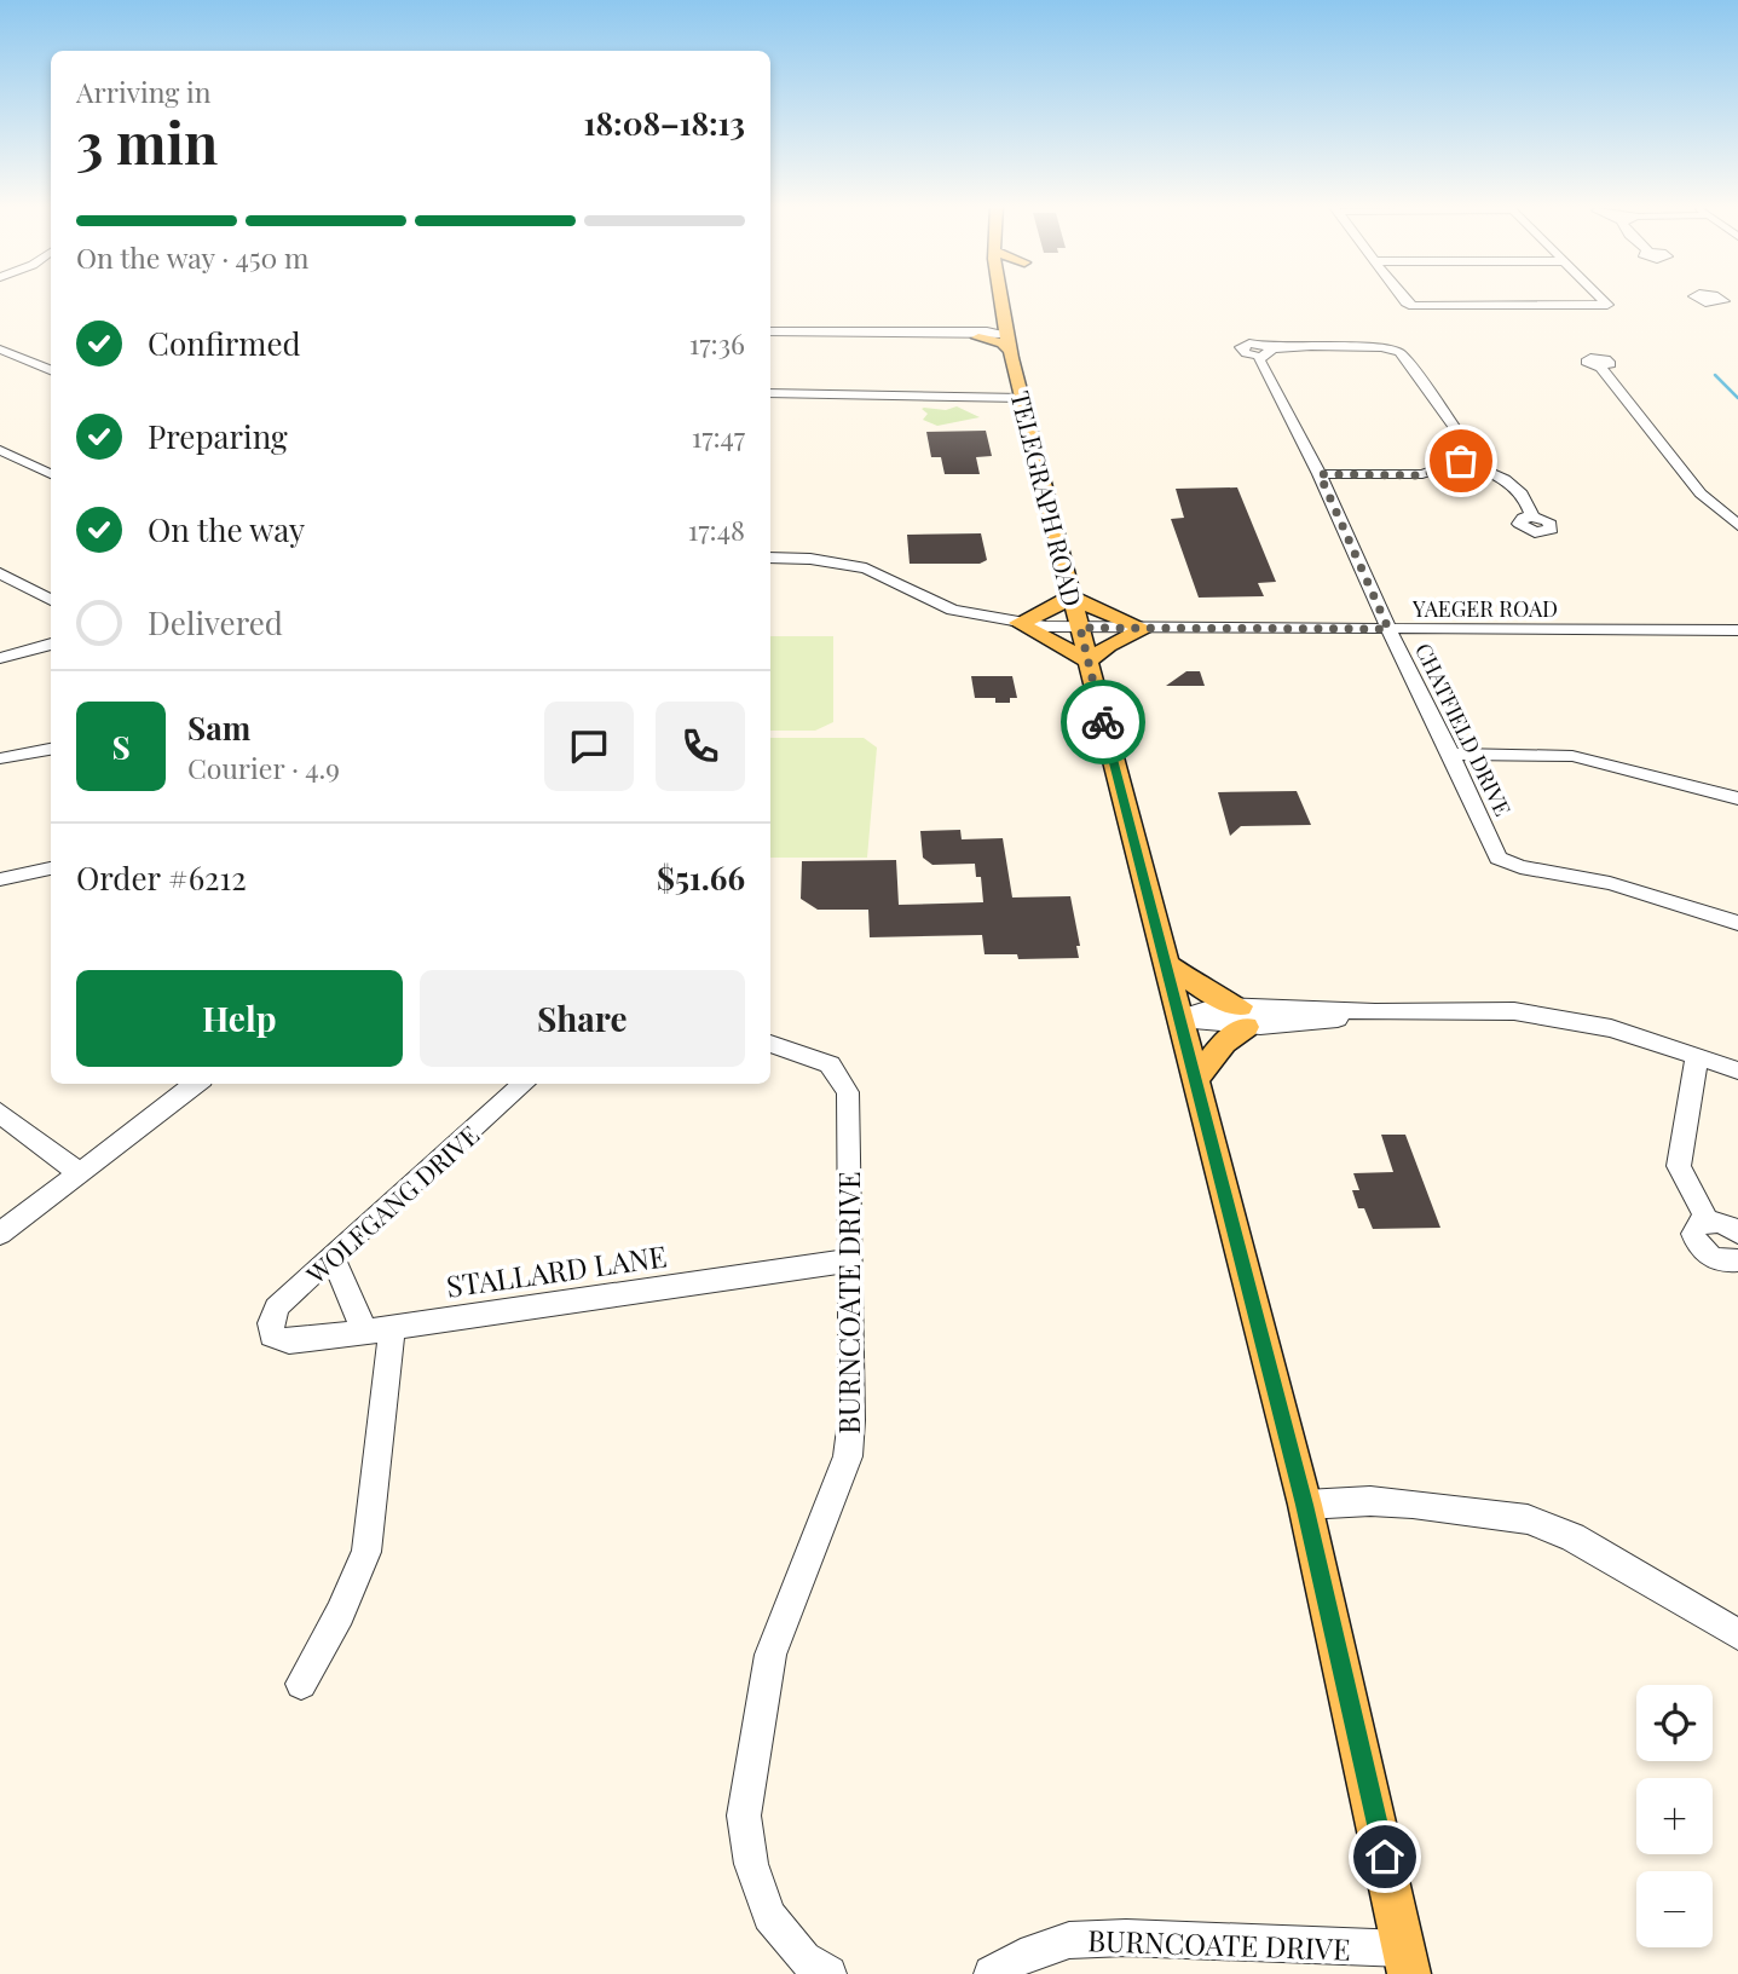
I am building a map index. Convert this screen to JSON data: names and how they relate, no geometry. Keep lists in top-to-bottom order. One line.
{"streets":{"main road":["TELEGRAPH ROAD"],"street":["YAEGER ROAD","CHATFIELD DRIVE","WOLFGANG DRIVE","STALLARD LANE","BURNCOATE DRIVE"]},"crossings":[["TELEGRAPH ROAD","YAEGER ROAD"],["TELEGRAPH ROAD","BURNCOATE DRIVE"],["YAEGER ROAD","CHATFIELD DRIVE"],["WOLFGANG DRIVE","STALLARD LANE"],["STALLARD LANE","BURNCOATE DRIVE"]],"page":{"heading":["3 min","Arriving in","18:08–18:13"],"panel":["Sam","Courier · 4.9","Order #6212","$51.66"],"bar":"On the way · 450 m","list":[["Confirmed","17:36"],["Preparing","17:47"],["On the way","17:48"],"Delivered"],"round":"S","buttons":["Help","Share"],"map_buttons":["+","−"]}}
